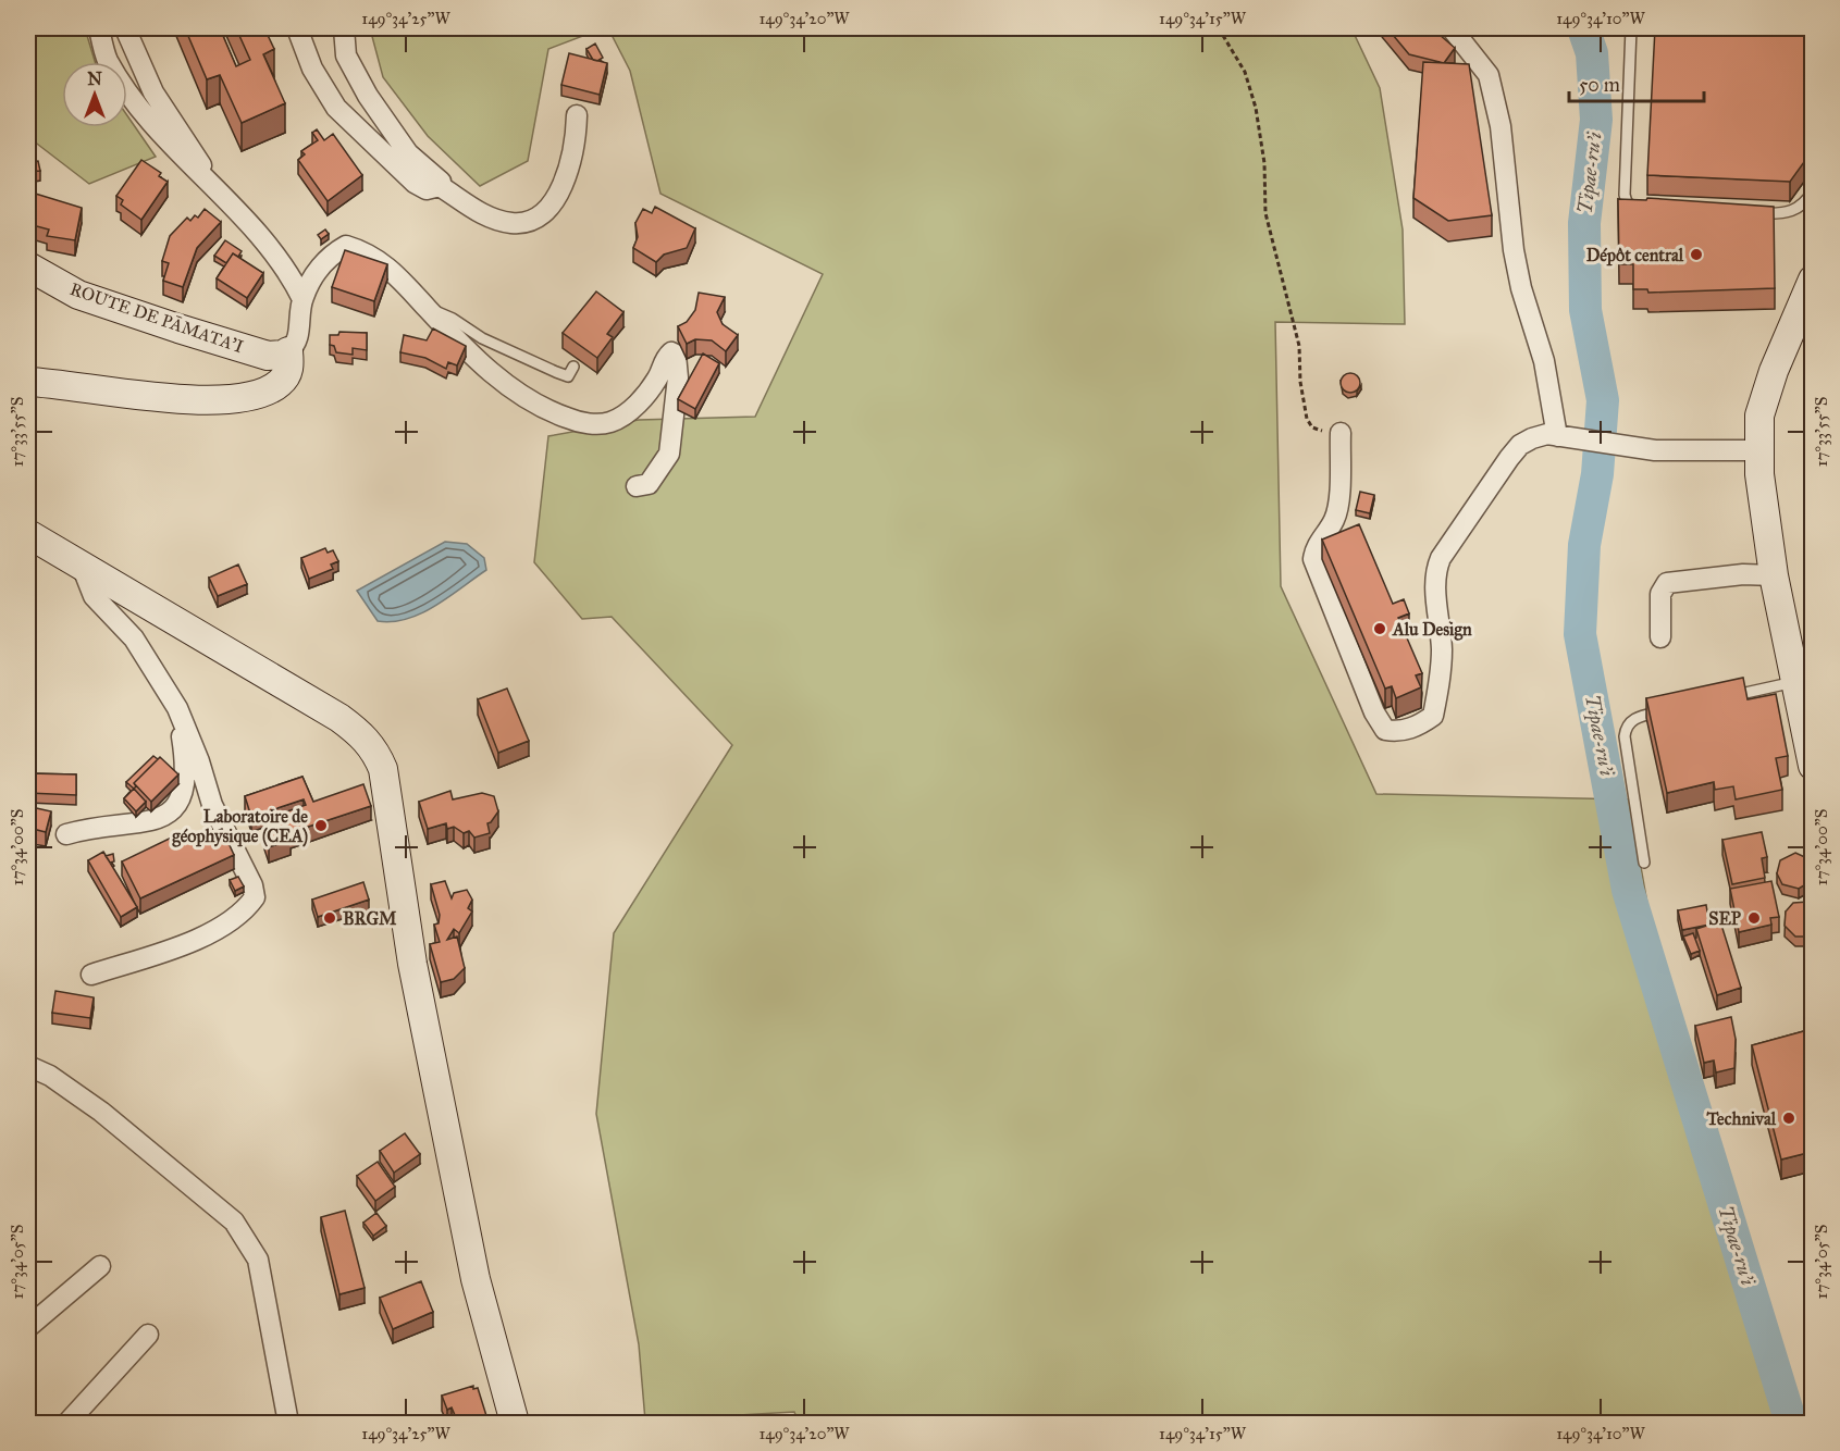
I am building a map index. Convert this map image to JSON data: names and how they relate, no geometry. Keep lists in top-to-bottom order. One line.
{"streets":{"street":["ROUTE DE PĀMATA'I"]},"water":["Tipae-ru’i"],"places":["Dépôt central","Alu Design","Laboratoire de géophysique (CEA)","BRGM","SEP","Technival"],"scale_bar":"50 m","north":"top","coordinates":["149°34'25\"W","149°34'20\"W","149°34'15\"W","149°34'10\"W","17°33'55\"S","17°34'00\"S","17°34'05\"S"]}
